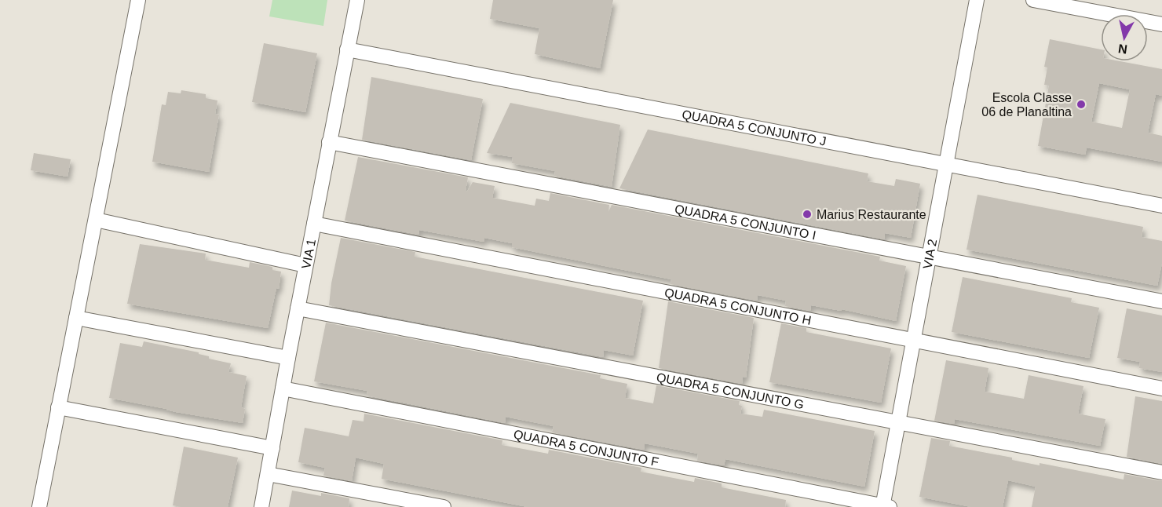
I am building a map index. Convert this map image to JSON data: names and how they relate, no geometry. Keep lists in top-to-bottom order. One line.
{"streets":{"street":["QUADRA 5 CONJUNTO J","QUADRA 5 CONJUNTO I","VIA 1","VIA 2","QUADRA 5 CONJUNTO H","QUADRA 5 CONJUNTO G","QUADRA 5 CONJUNTO F"]},"crossings":[["QUADRA 5 CONJUNTO J","VIA 1"],["QUADRA 5 CONJUNTO J","VIA 2"],["QUADRA 5 CONJUNTO I","VIA 1"],["QUADRA 5 CONJUNTO I","VIA 2"],["VIA 1","QUADRA 5 CONJUNTO H"],["VIA 1","QUADRA 5 CONJUNTO G"],["VIA 1","QUADRA 5 CONJUNTO F"],["VIA 2","QUADRA 5 CONJUNTO H"],["VIA 2","QUADRA 5 CONJUNTO G"],["VIA 2","QUADRA 5 CONJUNTO F"]],"places":["Escola Classe 06 de Planaltina","Marius Restaurante"],"north":"bottom"}
